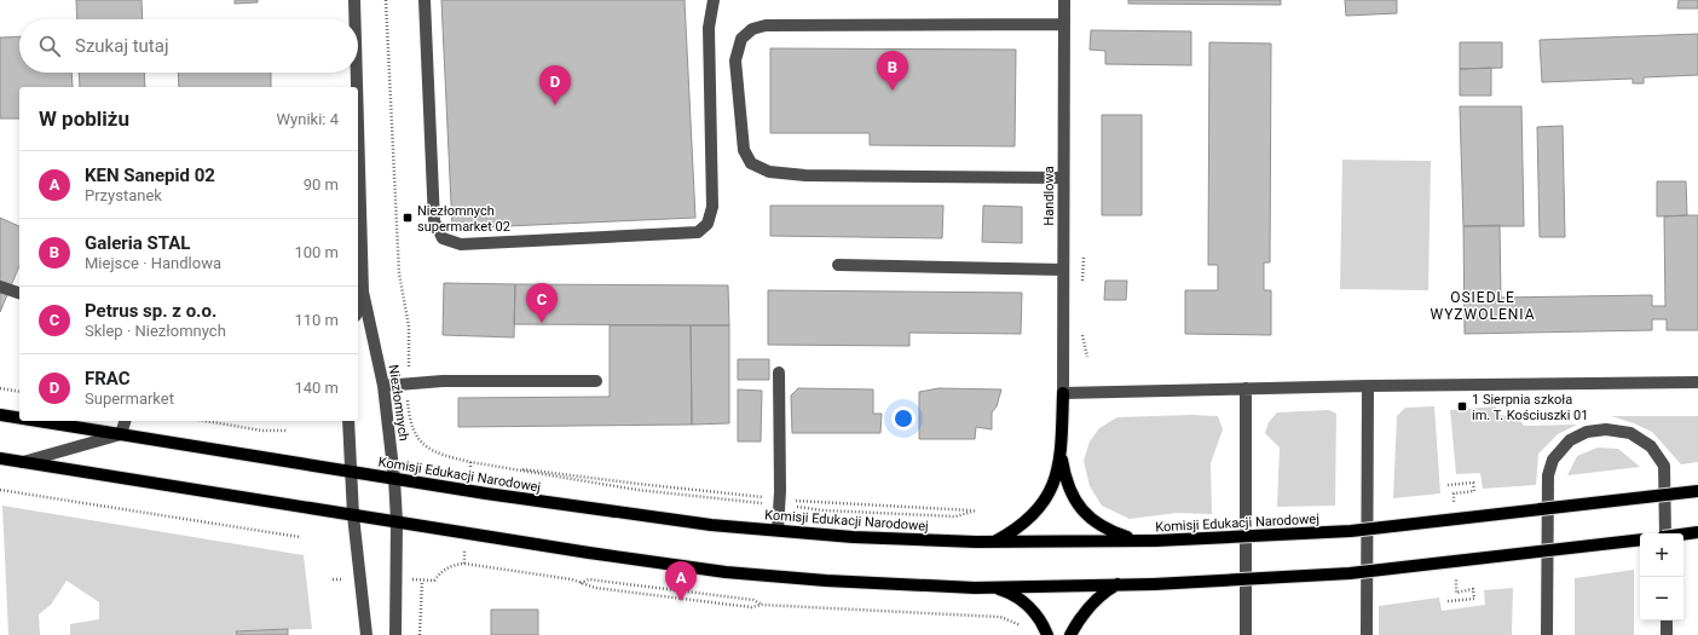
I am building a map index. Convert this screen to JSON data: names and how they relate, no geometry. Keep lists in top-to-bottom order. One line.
{"streets":{"main road":["Komisji Edukacji Narodowej"],"street":["Handlowa","Niezłomnych"]},"crossings":[["Niezłomnych","Komisji Edukacji Narodowej"]],"districts":["OSIEDLE WYZWOLENIA"],"places":{"transit":["Niezłomnych supermarket 02","1 Sierpnia szkoła im. T. Kościuszki 01"]},"page":{"search":"Szukaj tutaj","pins":["B","D","C","A"],"heading":["W pobliżu","Wyniki: 4"],"list":[{"mark":"A","name":"KEN Sanepid 02","note":"Przystanek","value":"90 m"},{"mark":"B","name":"Galeria STAL","note":"Miejsce · Handlowa","value":"100 m"},{"mark":"C","name":"Petrus sp. z o.o.","note":"Sklep · Niezłomnych","value":"110 m"},{"mark":"D","name":"FRAC","note":"Supermarket","value":"140 m"}],"map_buttons":["+","−"]}}
